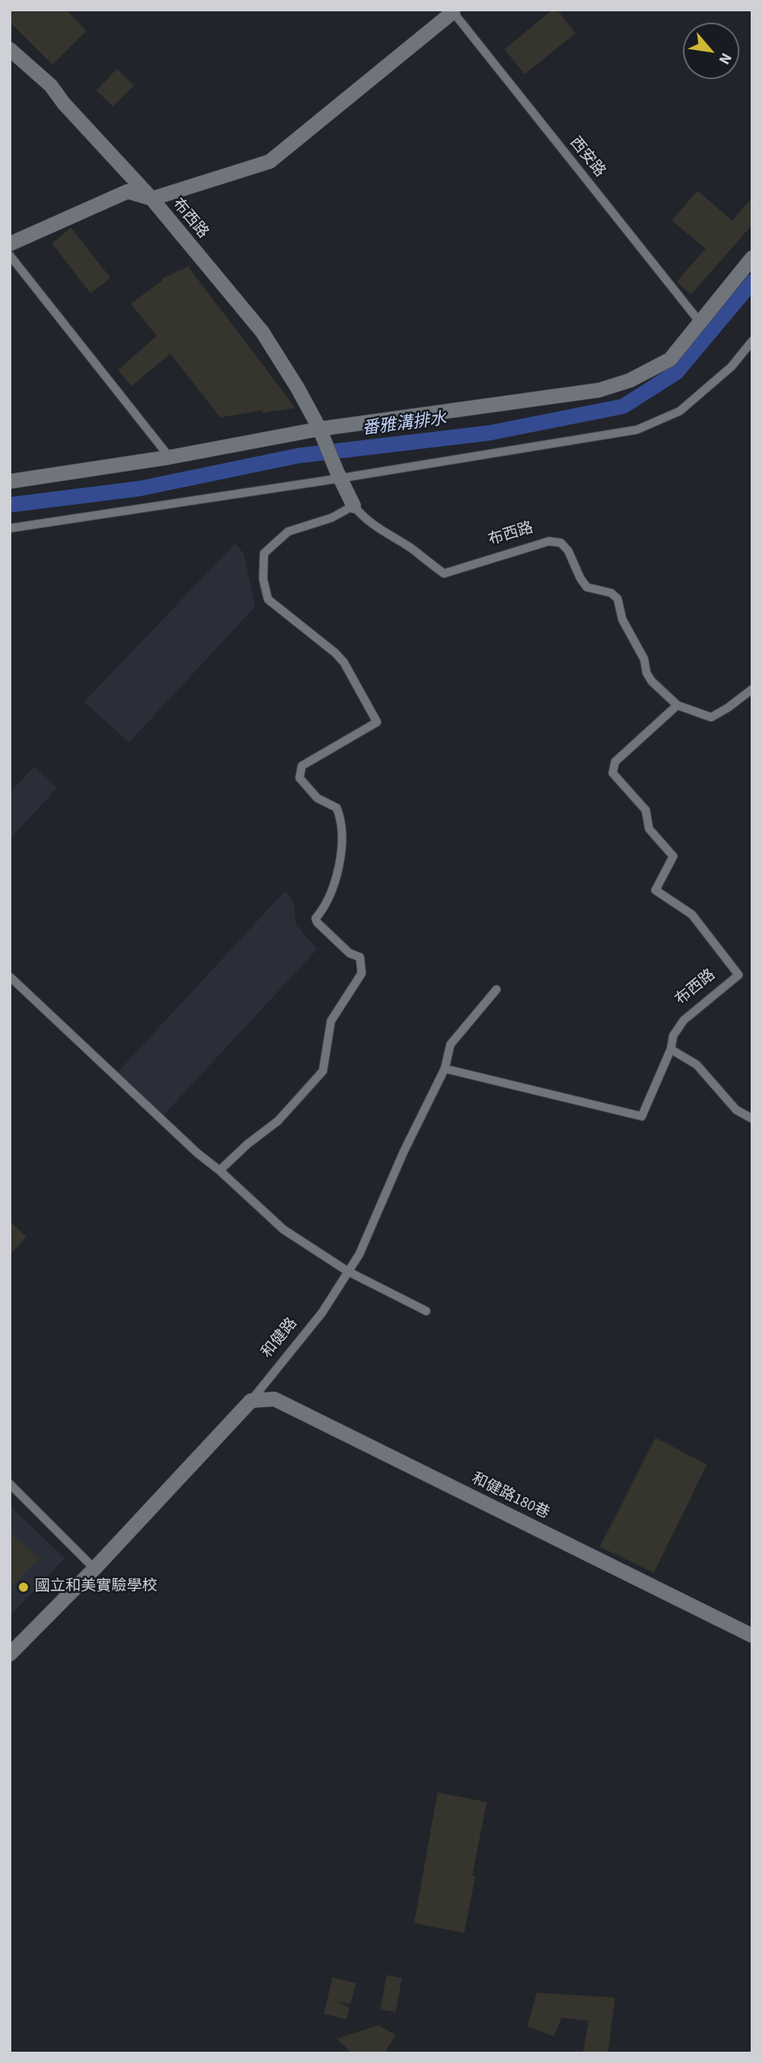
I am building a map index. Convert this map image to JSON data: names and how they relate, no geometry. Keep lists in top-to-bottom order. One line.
{"streets":{"street":["布西路","和健路","和健路180巷"],"lane":["西安路"]},"crossings":[["布西路","和健路"],["和健路","和健路180巷"]],"water":["番雅溝排水"],"places":["國立和美實驗學校"],"north":"bottom right"}
